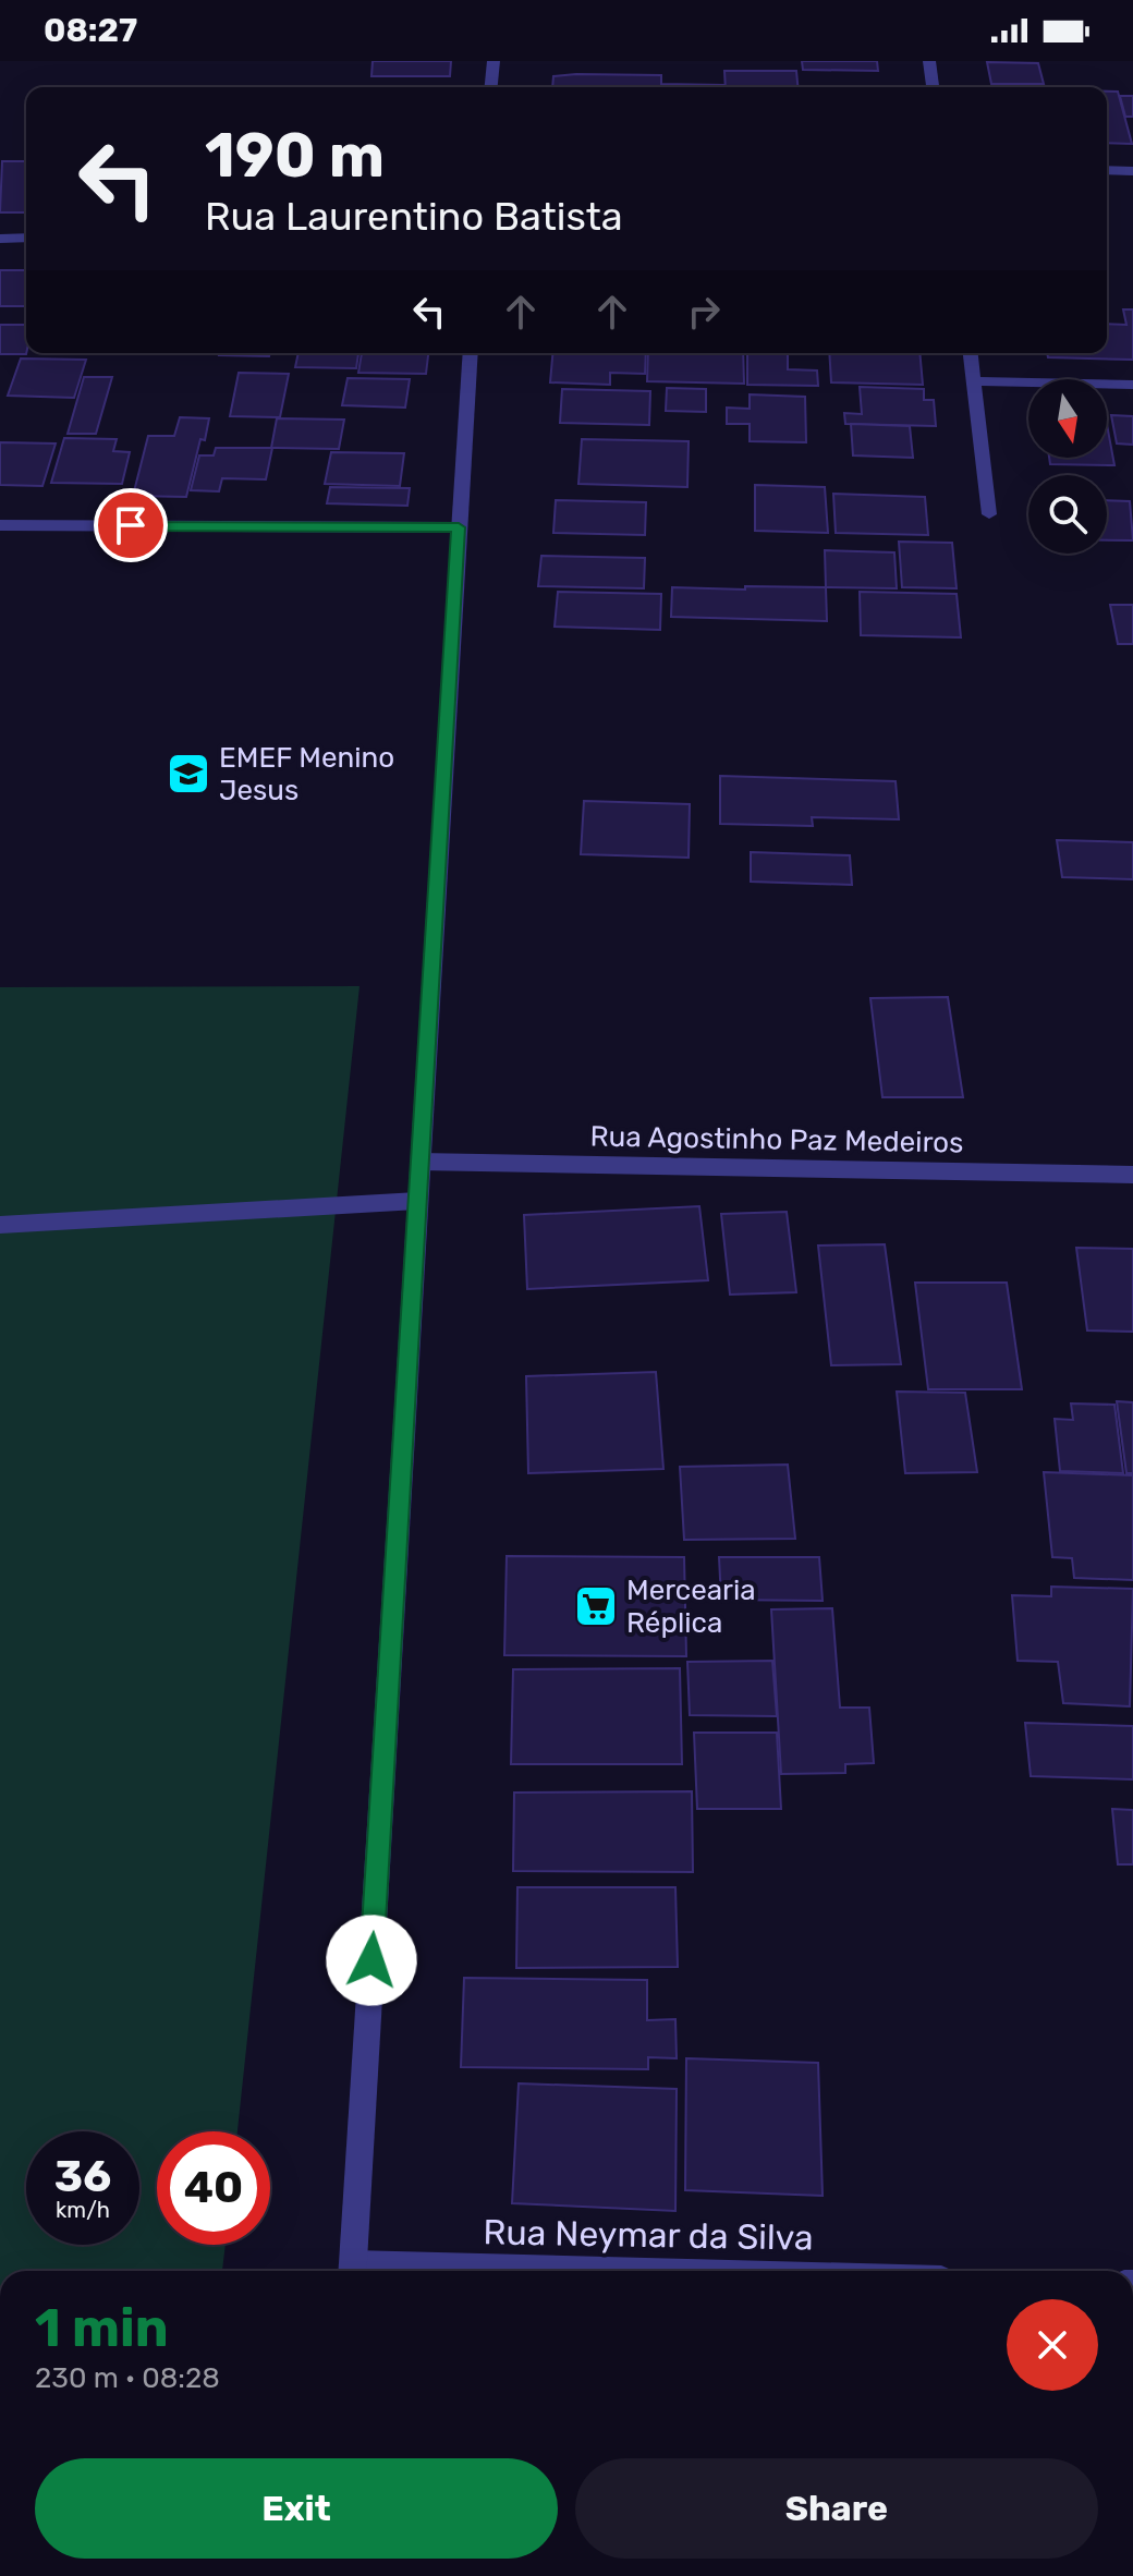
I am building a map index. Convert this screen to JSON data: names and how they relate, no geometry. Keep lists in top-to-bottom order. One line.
{"streets":{"street":["Rua Agostinho Paz Medeiros"]},"places":{"school or university":["EMEF Menino Jesus"],"supermarket":["Mercearia Réplica"]},"north":"bottom","page":{"status":"08:27","turn":["190 m","Rua Laurentino Batista"],"speed":"36 km/h","limit":"40","heading":["1 min","230 m · 08:28"],"buttons":["Exit","Share"]}}
